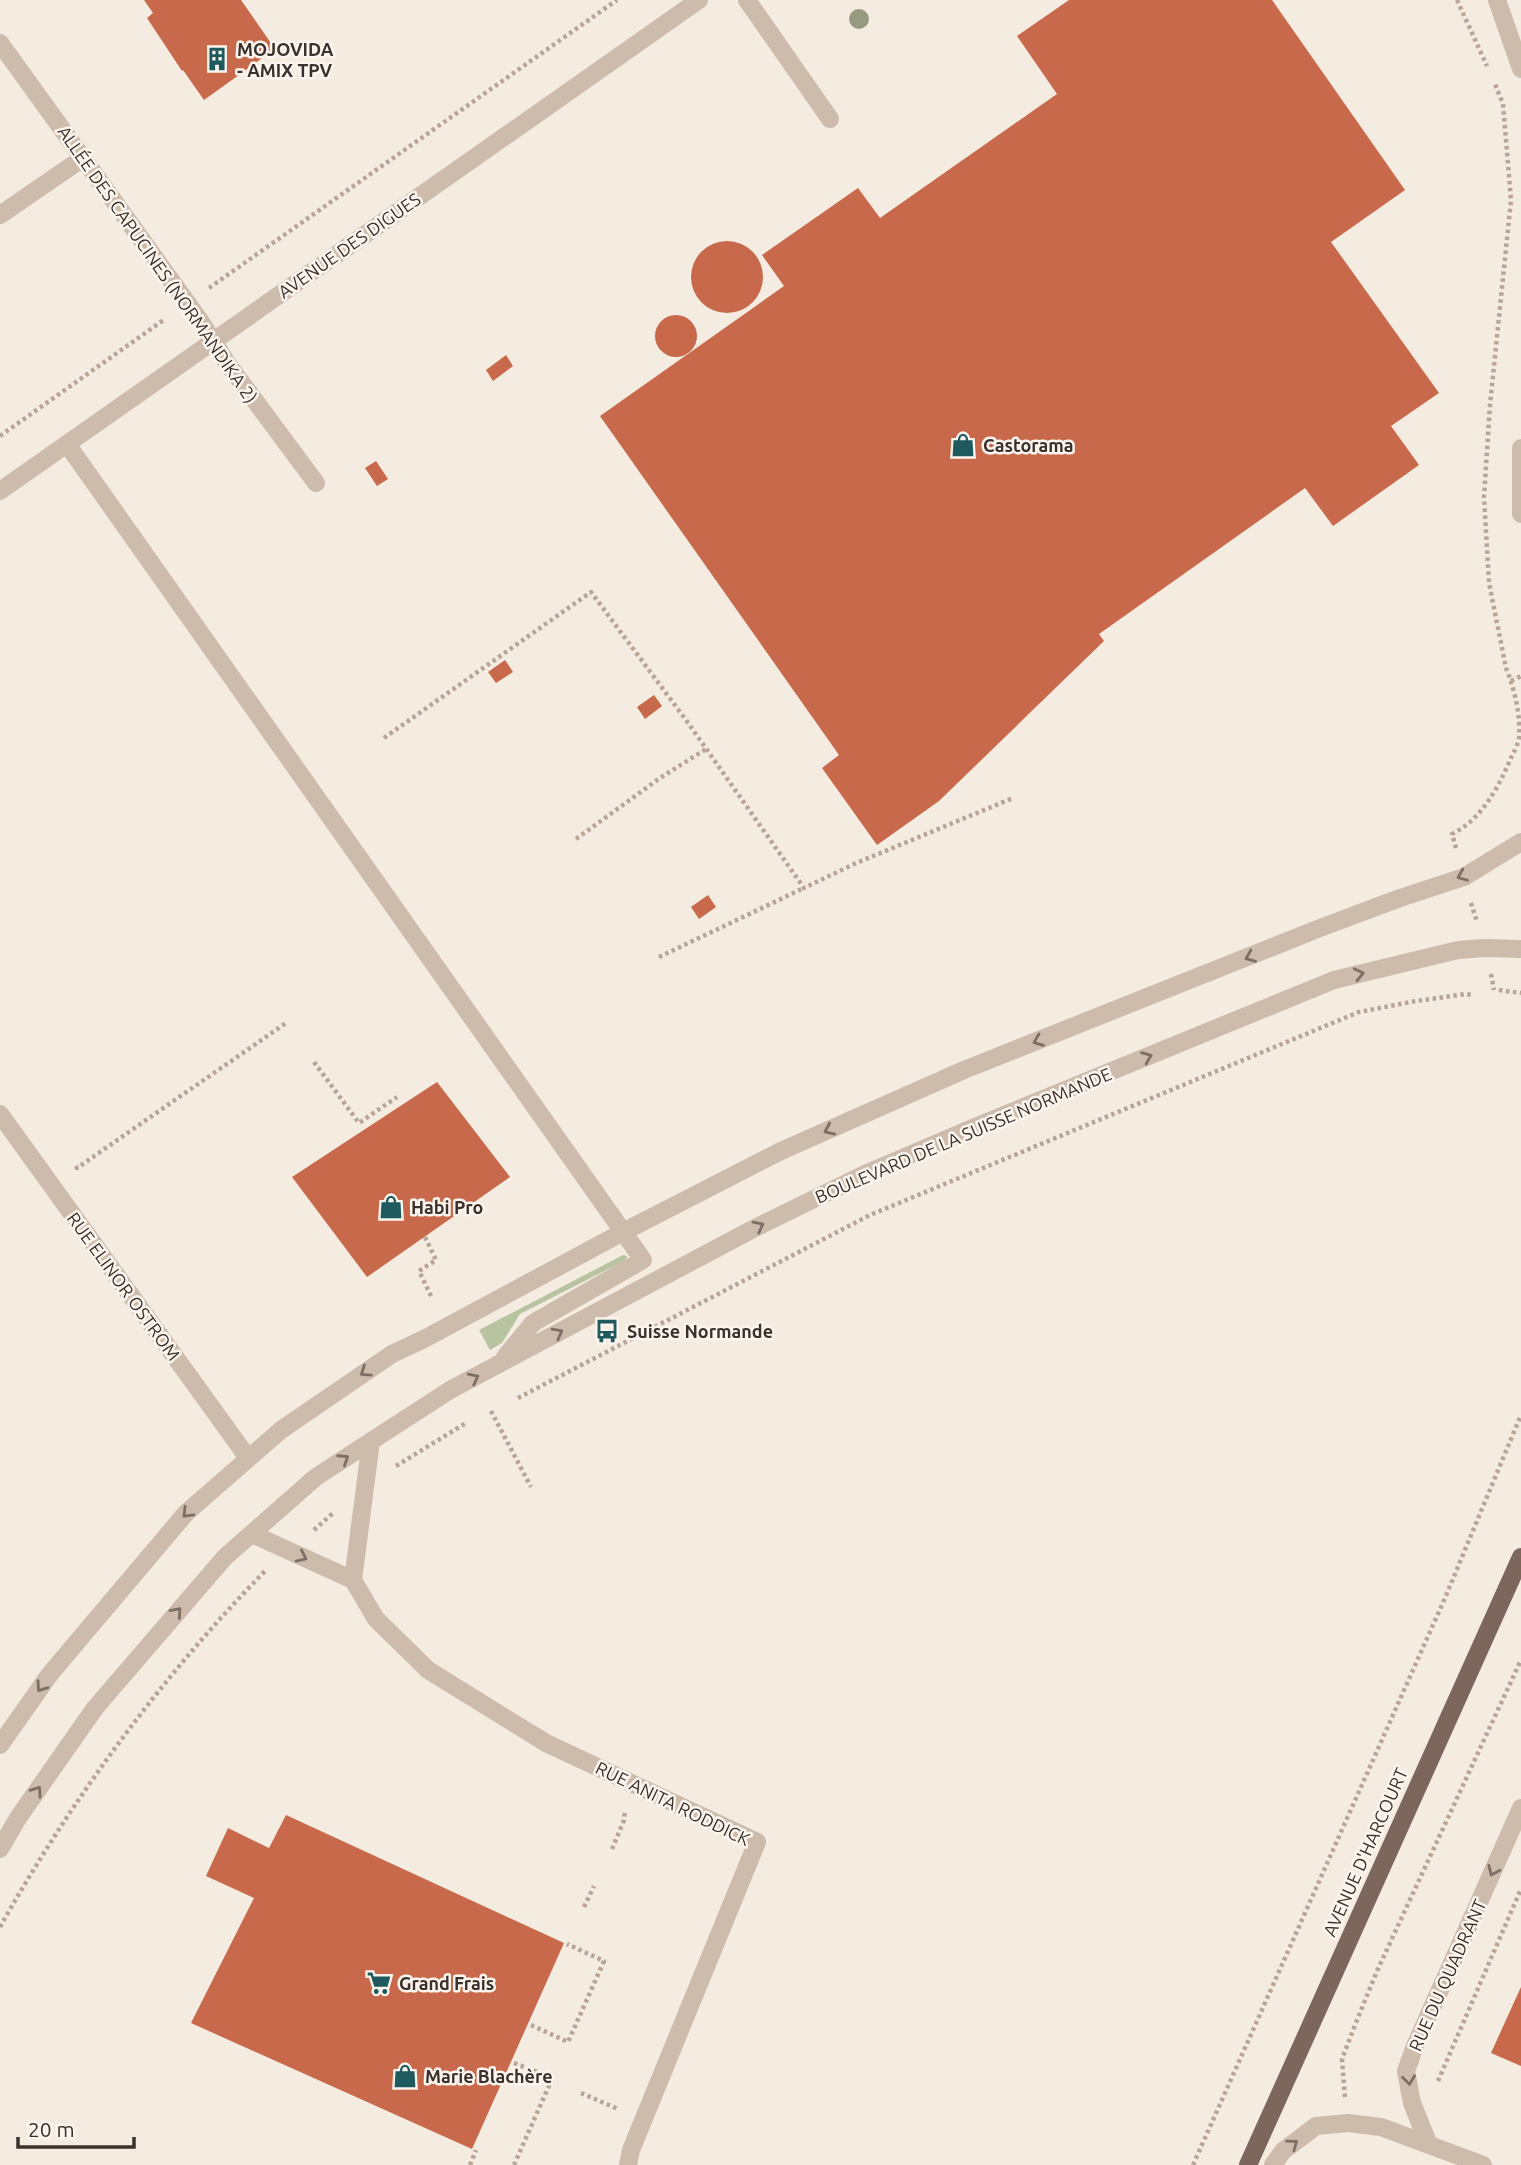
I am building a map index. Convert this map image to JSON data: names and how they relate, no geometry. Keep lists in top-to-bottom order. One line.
{"streets":{"main road":["AVENUE D'HARCOURT"],"street":["AVENUE DES DIGUES","ALLÉE DES CAPUCINES (NORMANDIKA 2)","BOULEVARD DE LA SUISSE NORMANDE","RUE ELINOR OSTROM","RUE ANITA RODDICK","RUE DU QUADRANT"]},"crossings":[["AVENUE DES DIGUES","ALLÉE DES CAPUCINES (NORMANDIKA 2)"]],"one_way":["RUE DU QUADRANT"],"places":{"building":["MOJOVIDA - AMIX TPV"],"shop":["Castorama","Habi Pro","Marie Blachère"],"bus stop":["Suisse Normande"],"supermarket":["Grand Frais"]},"scale_bar":"20 m"}
